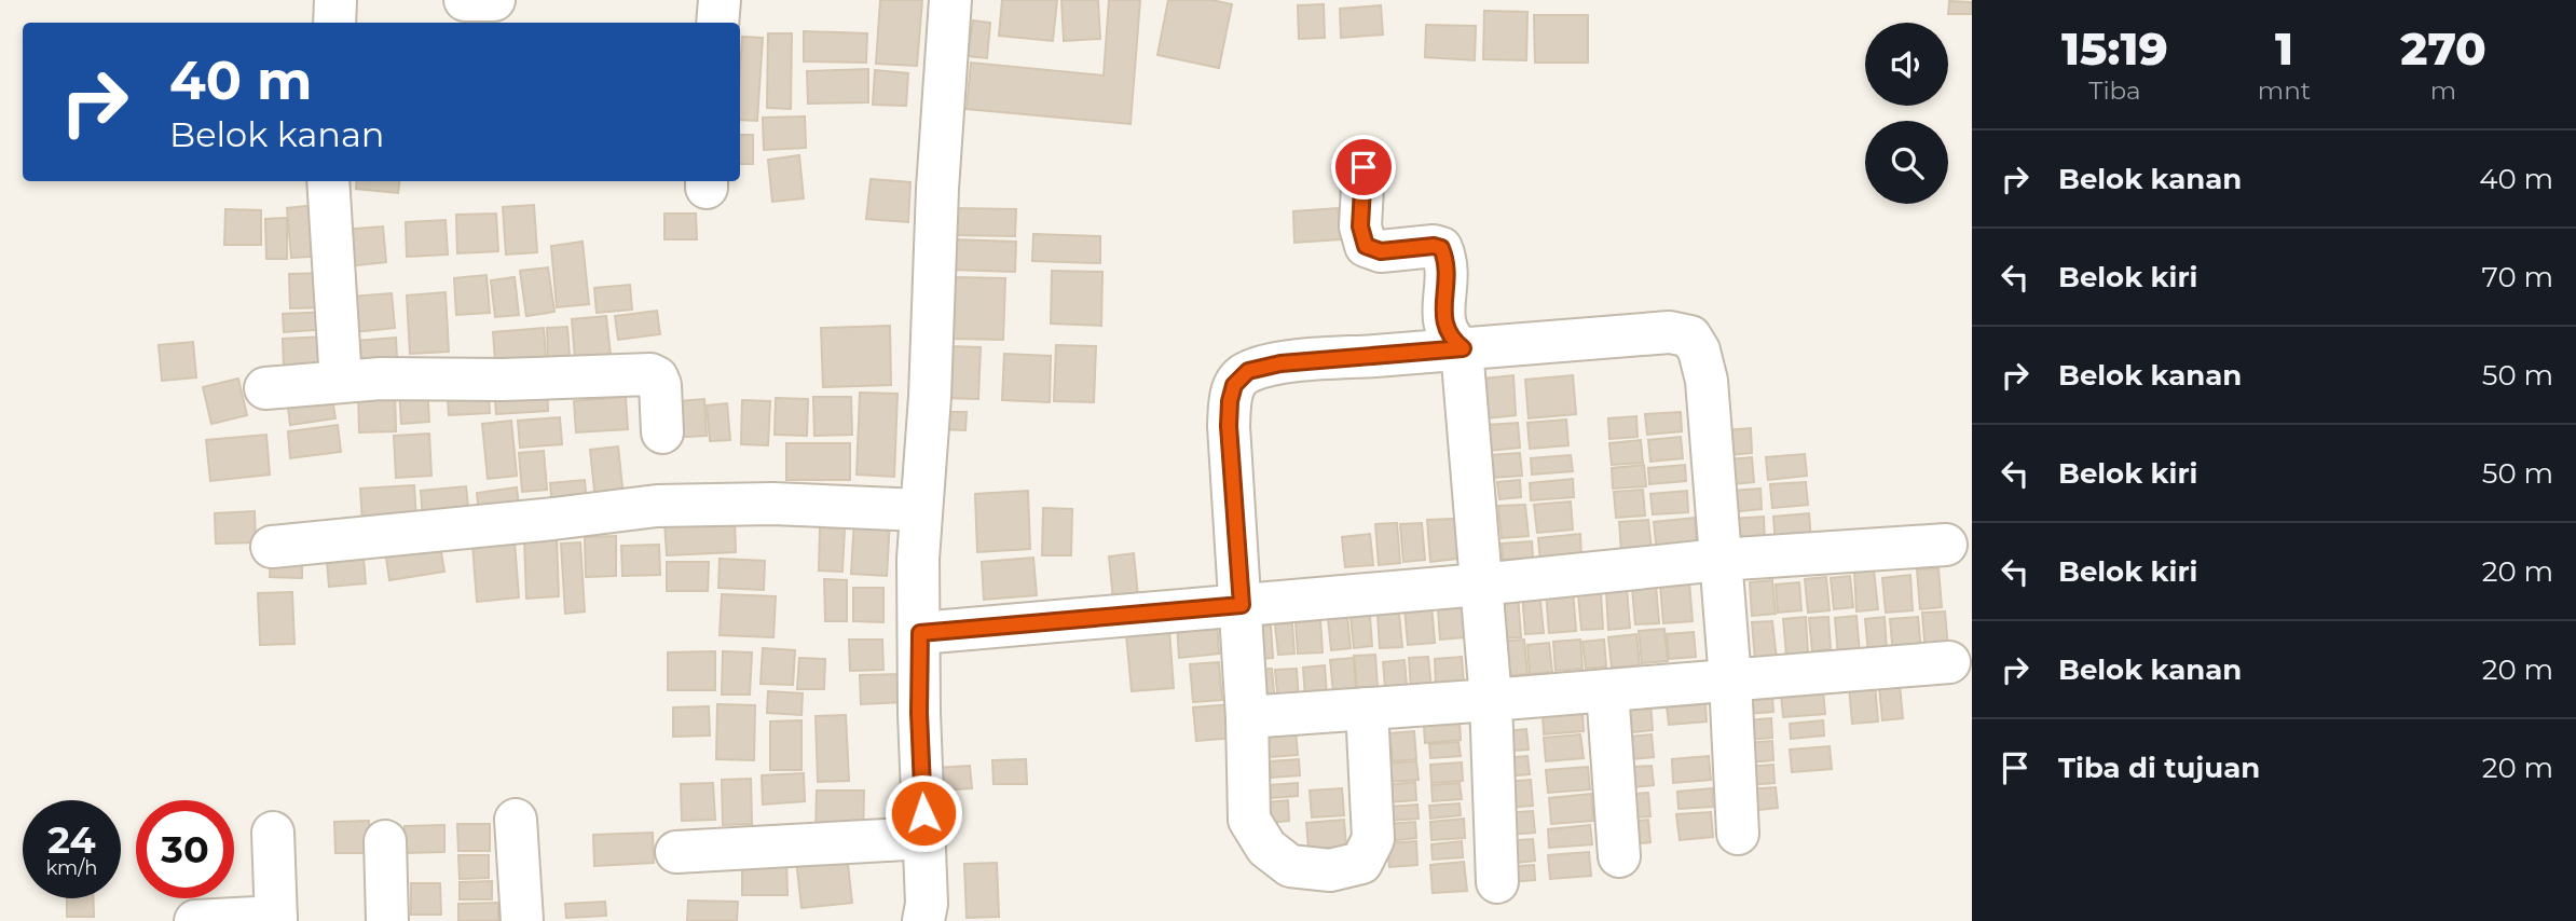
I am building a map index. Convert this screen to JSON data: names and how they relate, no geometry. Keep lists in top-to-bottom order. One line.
{"page":{"eta":["15:19","Tiba","1","mnt","270","m"],"turn":["40 m","Belok kanan"],"list":[{"name":"Belok kanan","value":"40 m"},{"name":"Belok kiri","value":"70 m"},{"name":"Belok kanan","value":"50 m"},{"name":"Belok kiri","value":"50 m"},{"name":"Belok kiri","value":"20 m"},{"name":"Belok kanan","value":"20 m"},{"name":"Tiba di tujuan","value":"20 m"}],"speed":"24 km/h","limit":"30"}}
